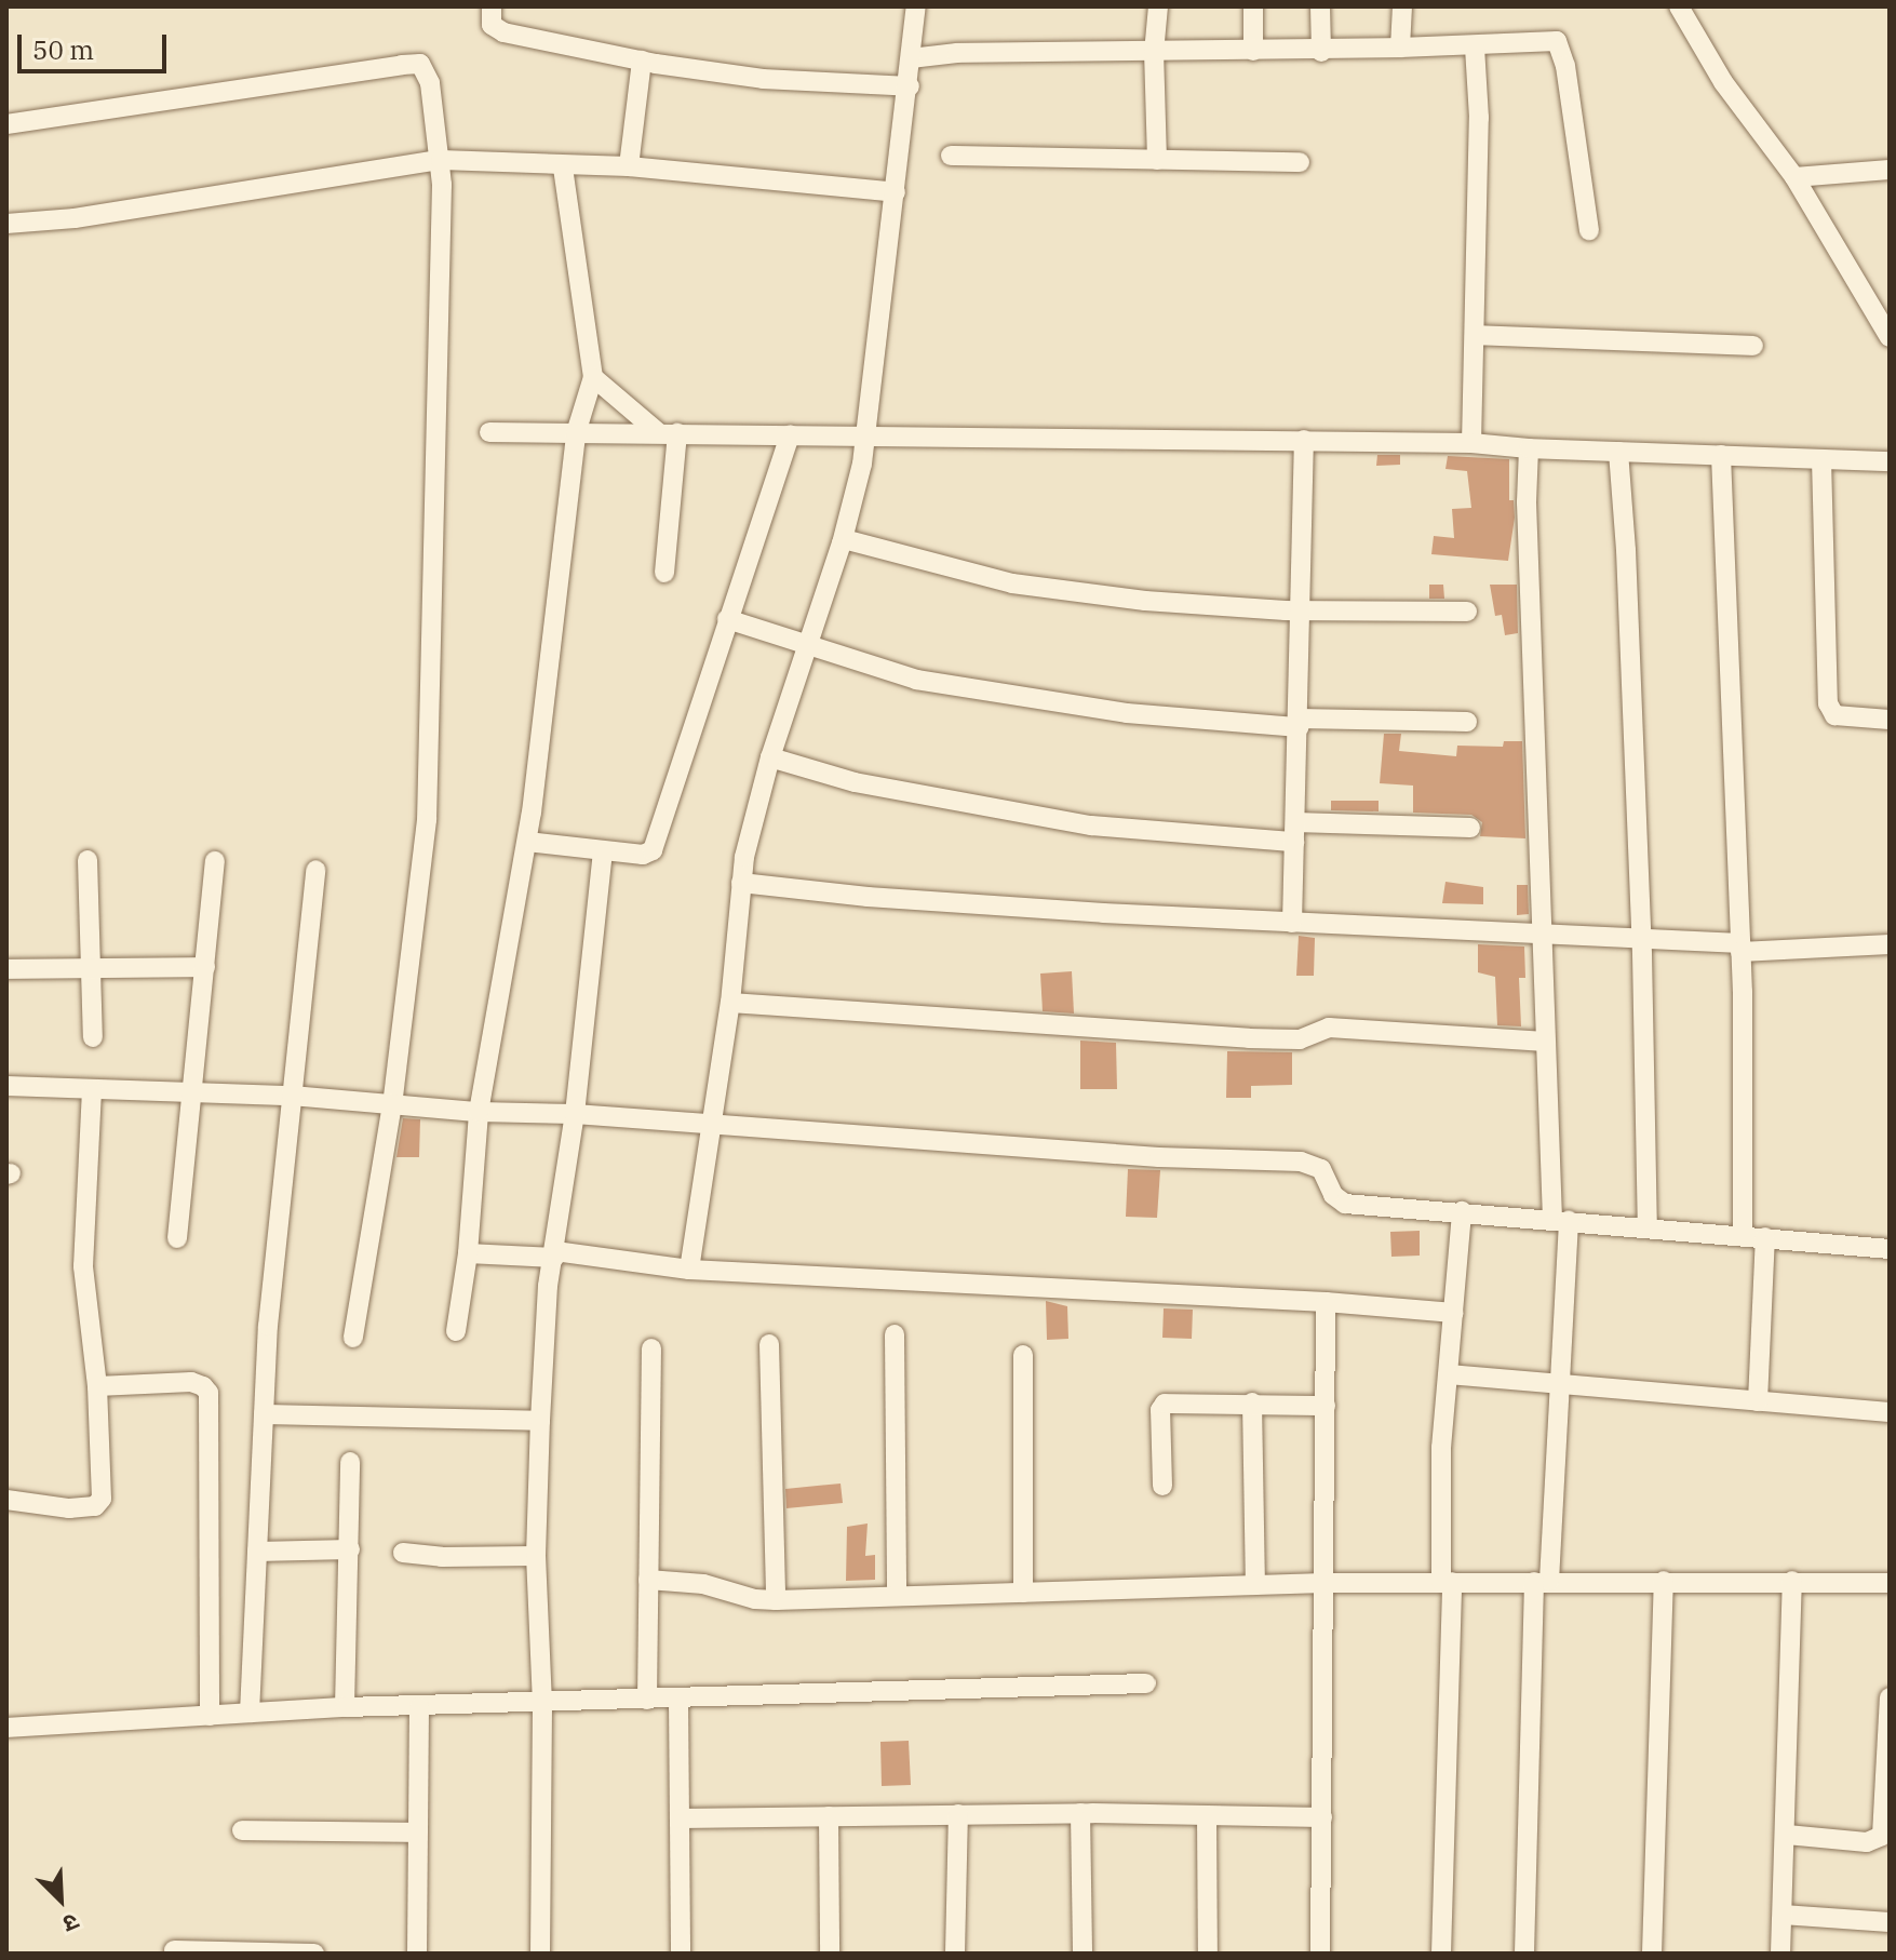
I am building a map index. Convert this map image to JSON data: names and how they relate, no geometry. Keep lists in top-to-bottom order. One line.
{"scale_bar":"50 m","north":"bottom right"}
